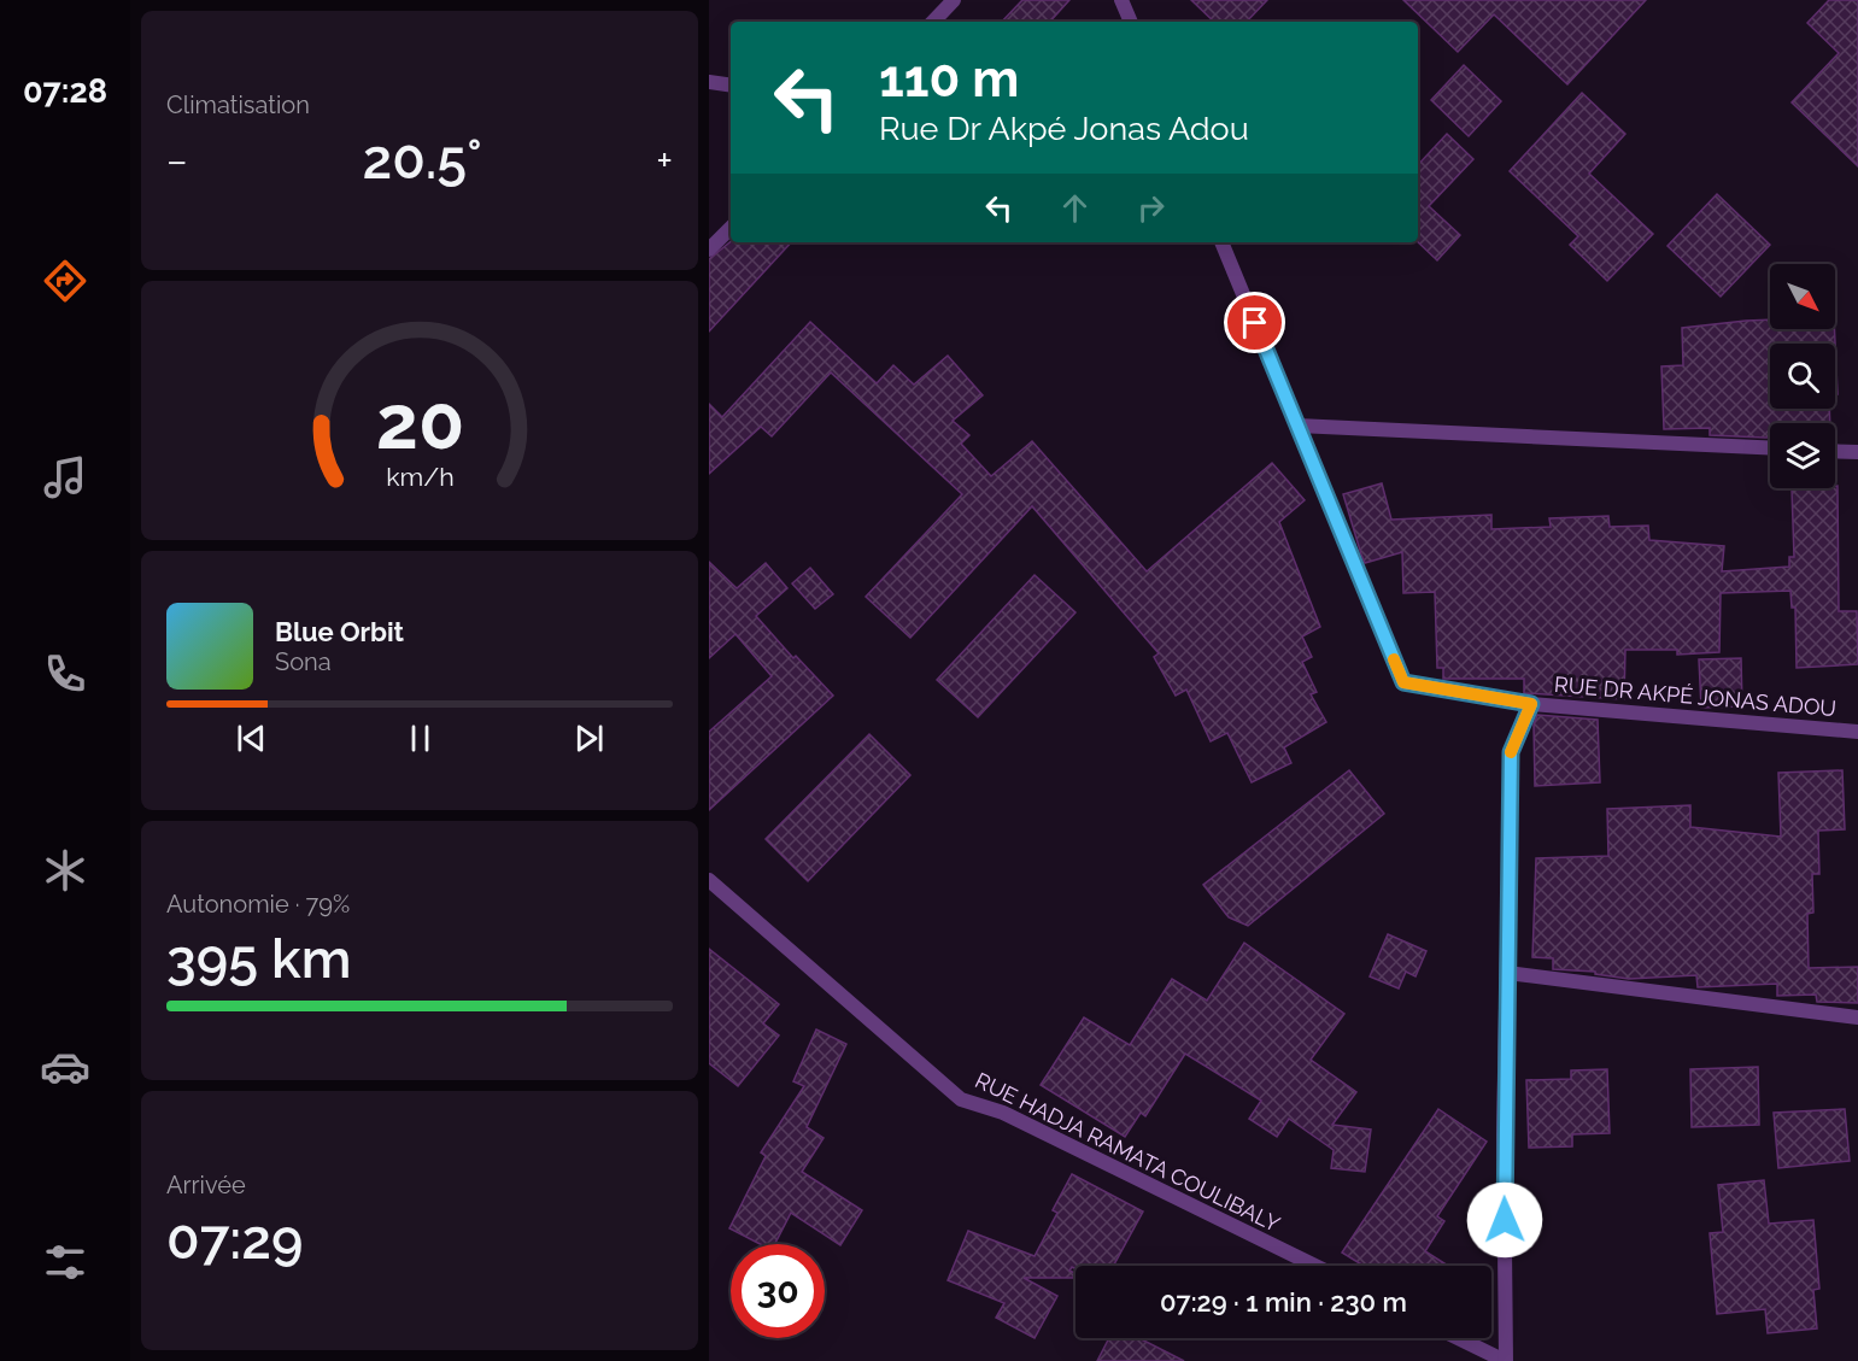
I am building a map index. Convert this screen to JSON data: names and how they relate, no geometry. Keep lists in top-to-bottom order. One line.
{"streets":{"street":["RUE DR AKPÉ JONAS ADOU","RUE HADJA RAMATA COULIBALY"]},"north":"bottom right","page":{"tabs":"07:28","tile":["Climatisation",["Autonomie · 79%","395 km"],["Arrivée","07:29"]],"turn":["110 m","Rue Dr Akpé Jonas Adou"],"heat":["−","20.5°","+"],"song":["Blue Orbit","Sona"],"limit":"30","trip":"07:29 · 1 min · 230 m","gauge":["20","km/h"]}}
